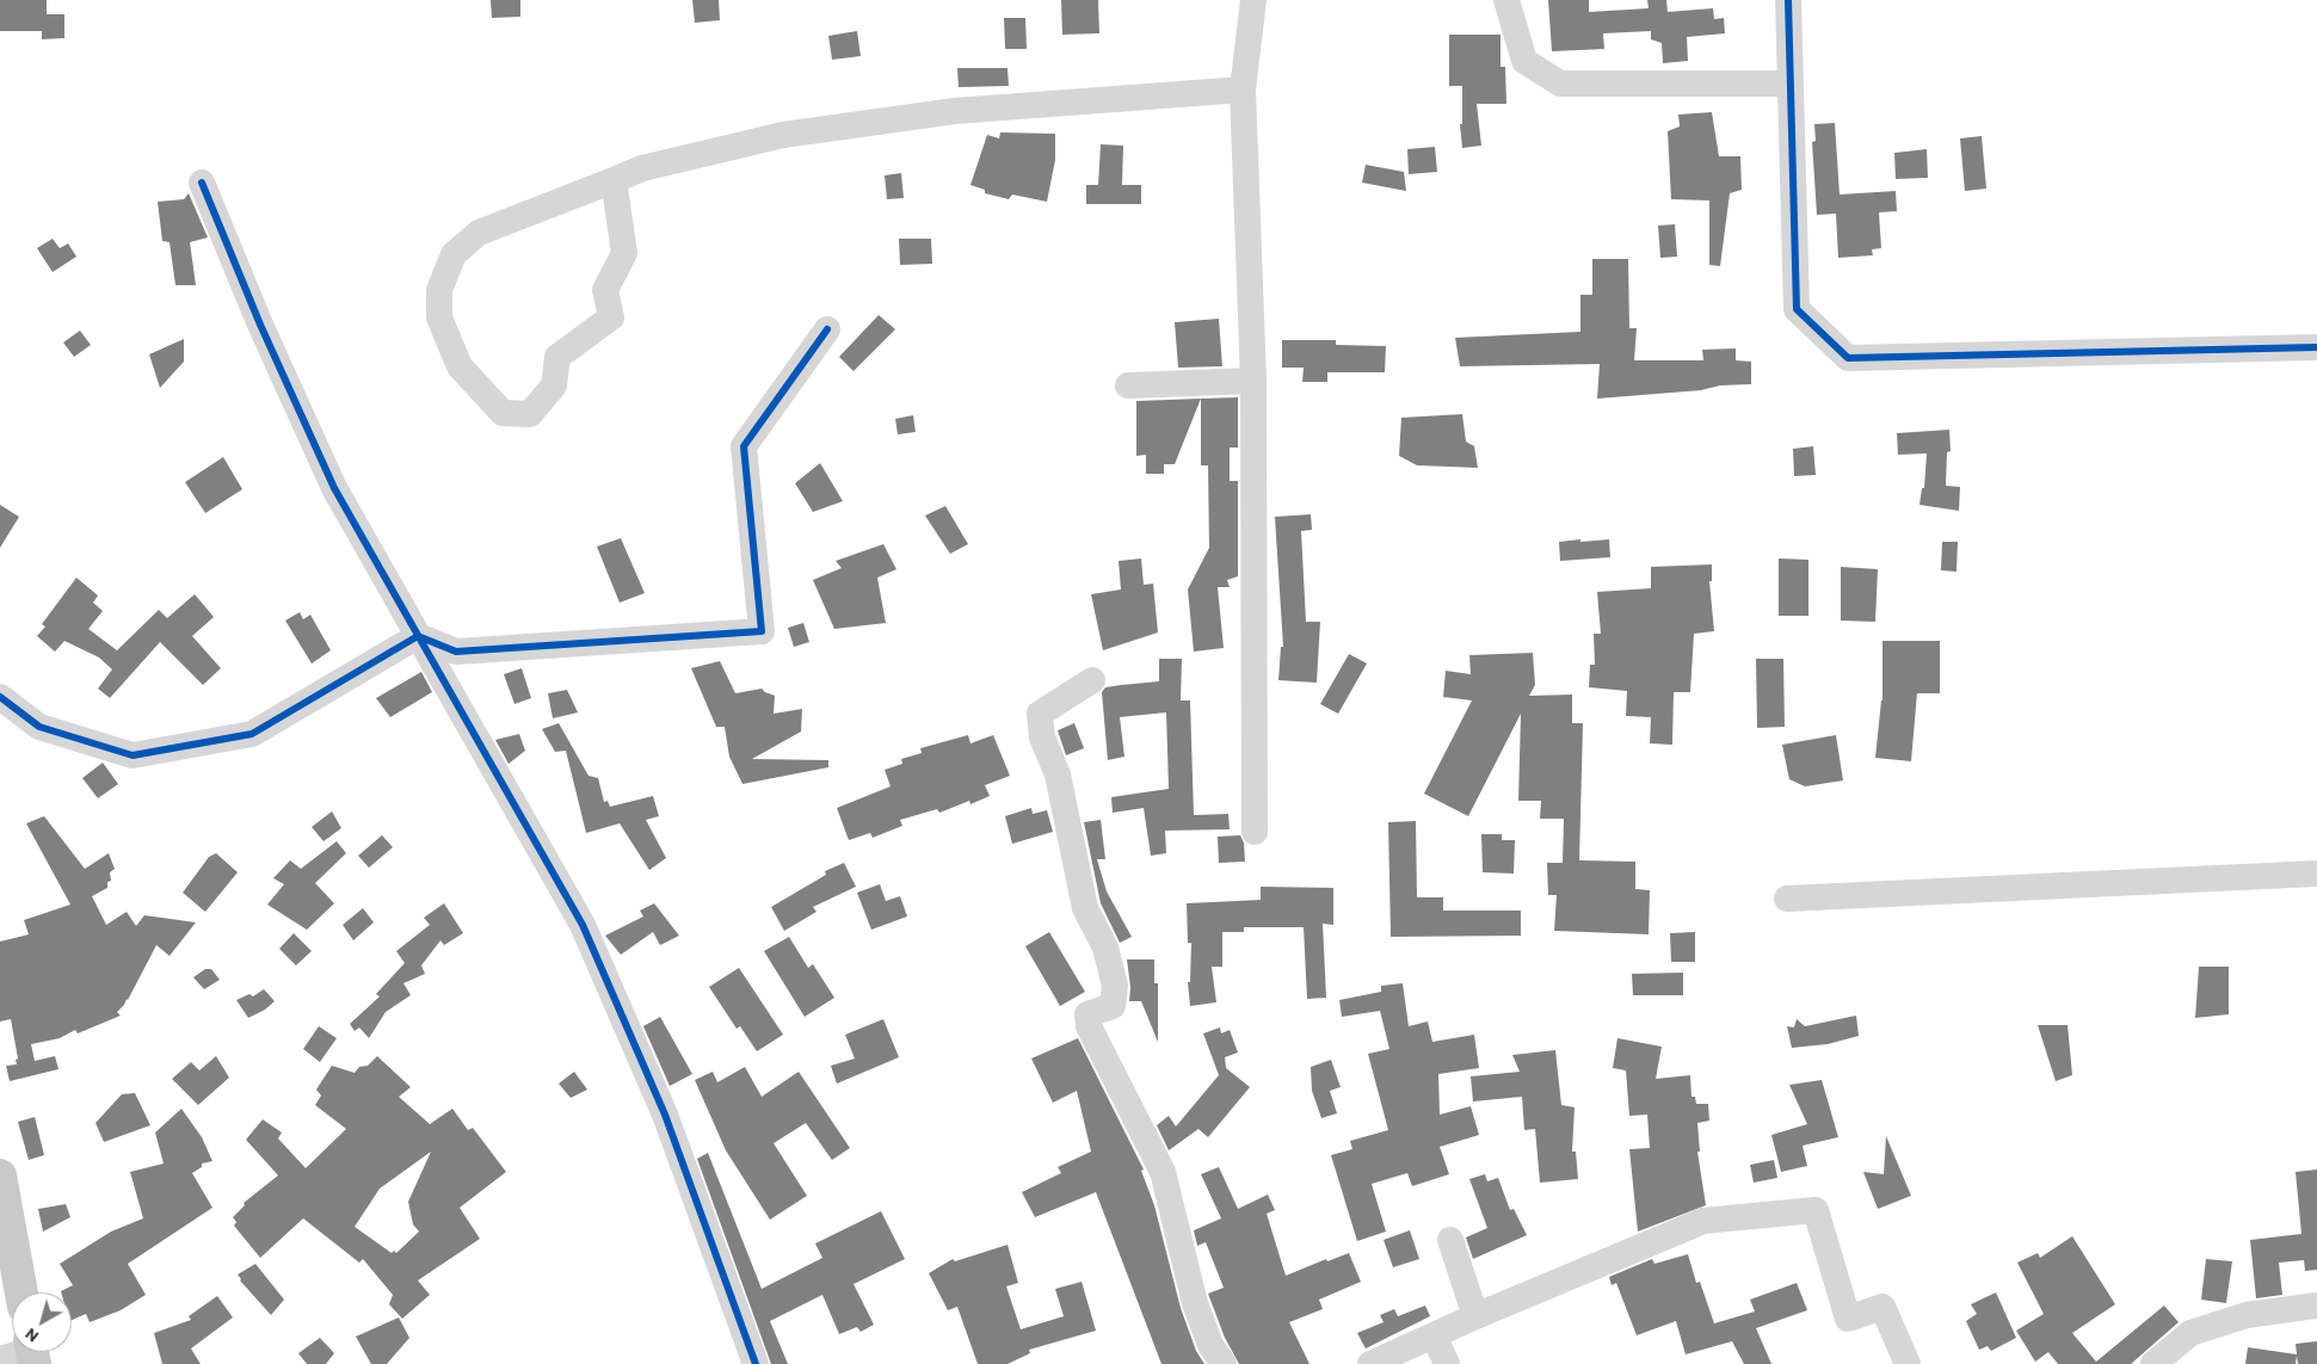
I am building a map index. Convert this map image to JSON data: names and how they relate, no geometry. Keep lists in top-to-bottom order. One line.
{"north":"bottom left"}
